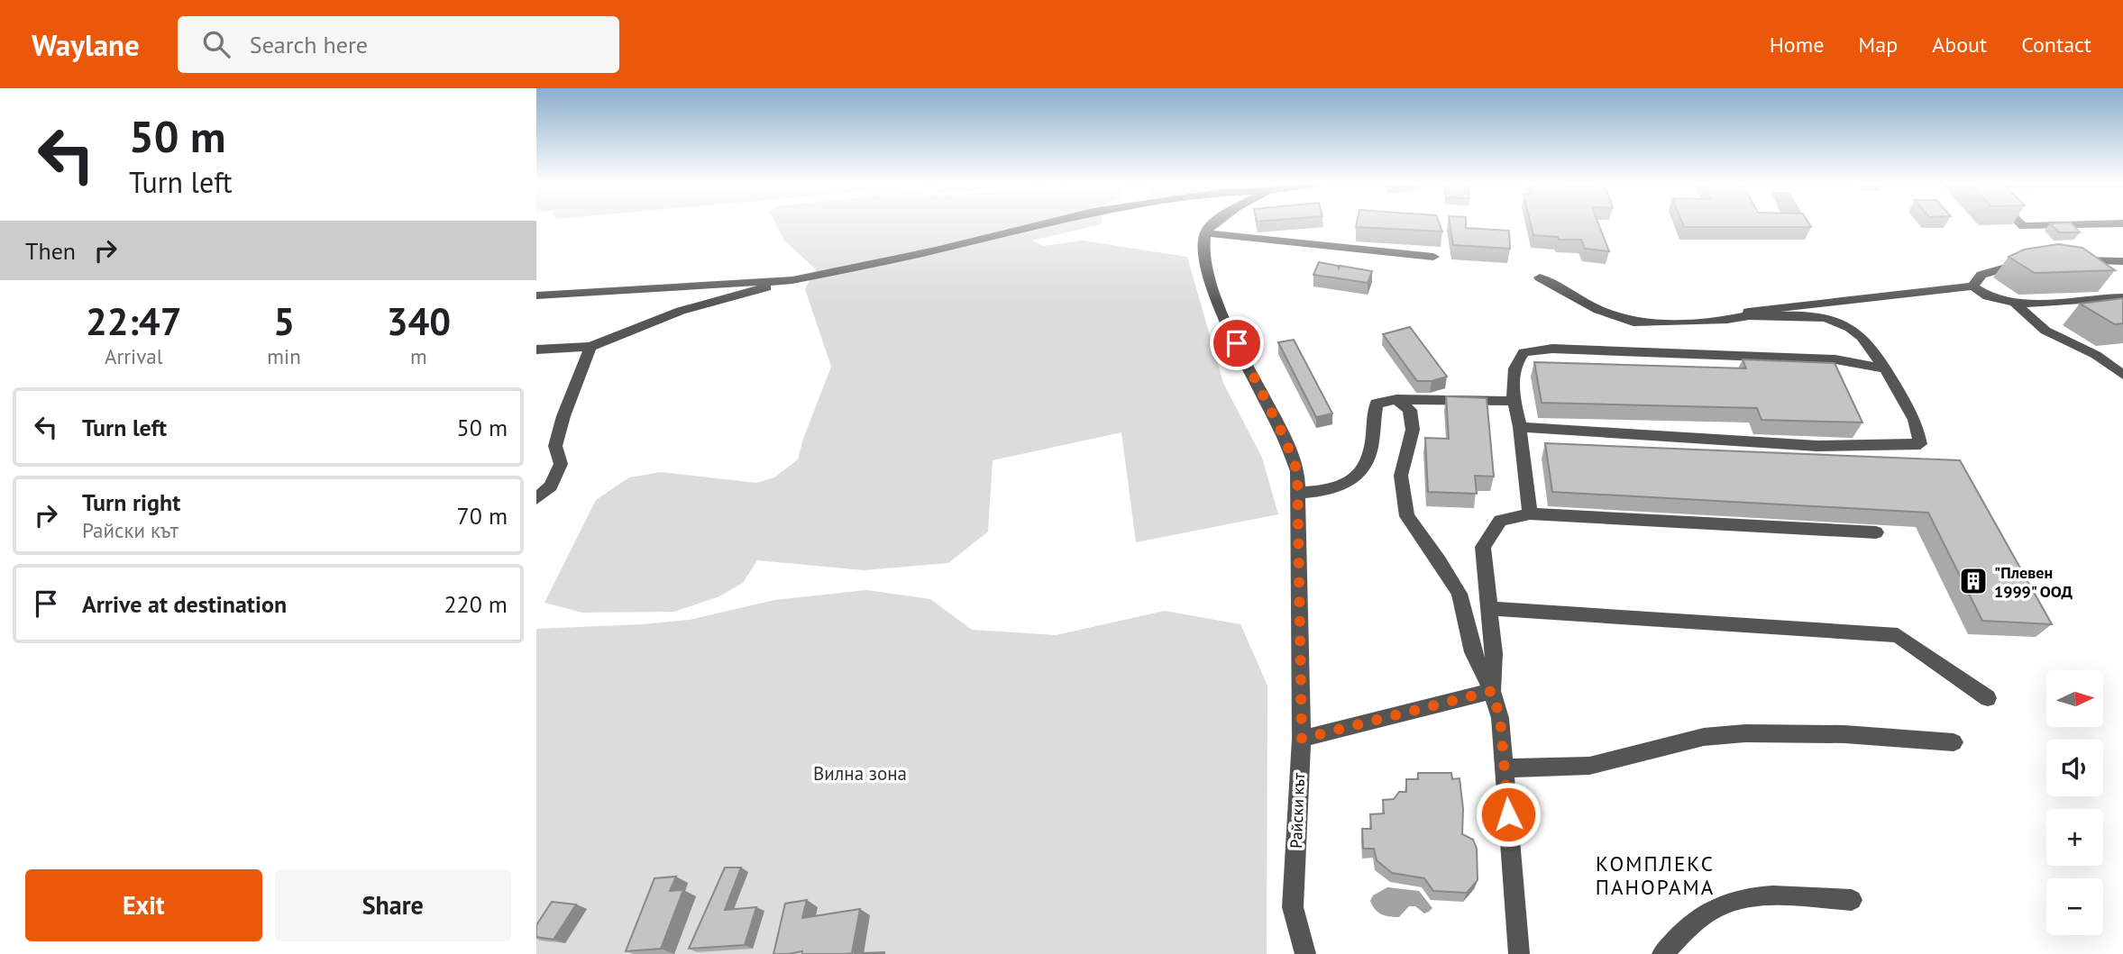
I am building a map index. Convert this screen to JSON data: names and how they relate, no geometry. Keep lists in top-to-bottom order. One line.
{"streets":{"street":["Райски кът"]},"districts":["КОМПЛЕКС ПАНОРАМА"],"parks":["Вилна зона"],"places":{"building":["\"Плевен 1999\" ООД"]},"north":"right","page":{"header":"Waylane","search":"Search here","nav":["Home","Map","About","Contact"],"turn":["50 m","Turn left"],"then":"Then","eta":["22:47","Arrival","5","min","340","m"],"list":[{"name":"Turn left","value":"50 m"},{"name":"Turn right","note":"Райски кът","value":"70 m"},{"name":"Arrive at destination","value":"220 m"}],"map_buttons":["+","−"],"buttons":["Exit","Share"]}}
